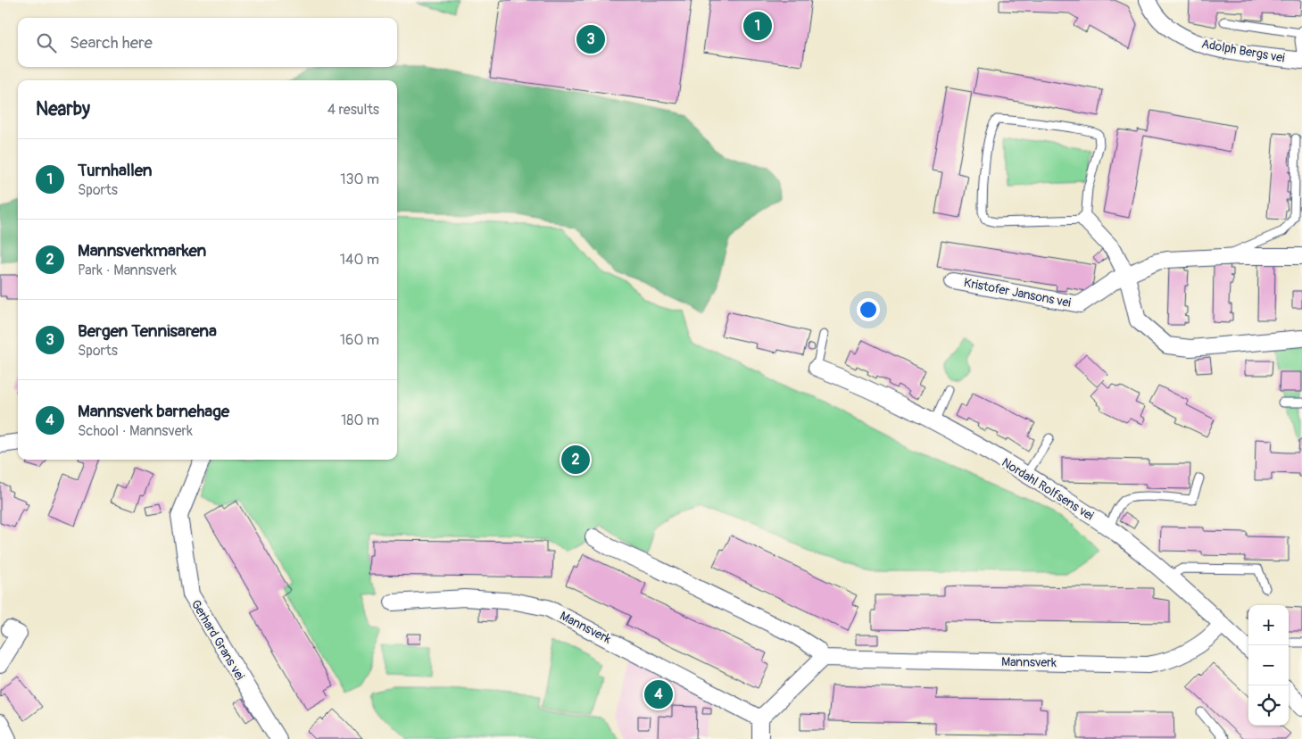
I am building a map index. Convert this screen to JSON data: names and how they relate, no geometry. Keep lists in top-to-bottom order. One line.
{"streets":{"street":["Adolph Bergs vei","Kristofer Jansons vei","Nordahl Rolfsens vei","Mannsverk","Gerhard Grans vei"]},"crossings":[["Nordahl Rolfsens vei","Mannsverk"]],"page":{"pins":["1","3","2","4"],"search":"Search here","heading":["Nearby","4 results"],"list":[{"mark":"1","name":"Turnhallen","note":"Sports","value":"130 m"},{"mark":"2","name":"Mannsverkmarken","note":"Park · Mannsverk","value":"140 m"},{"mark":"3","name":"Bergen Tennisarena","note":"Sports","value":"160 m"},{"mark":"4","name":"Mannsverk barnehage","note":"School · Mannsverk","value":"180 m"}],"map_buttons":["+","−"]}}
